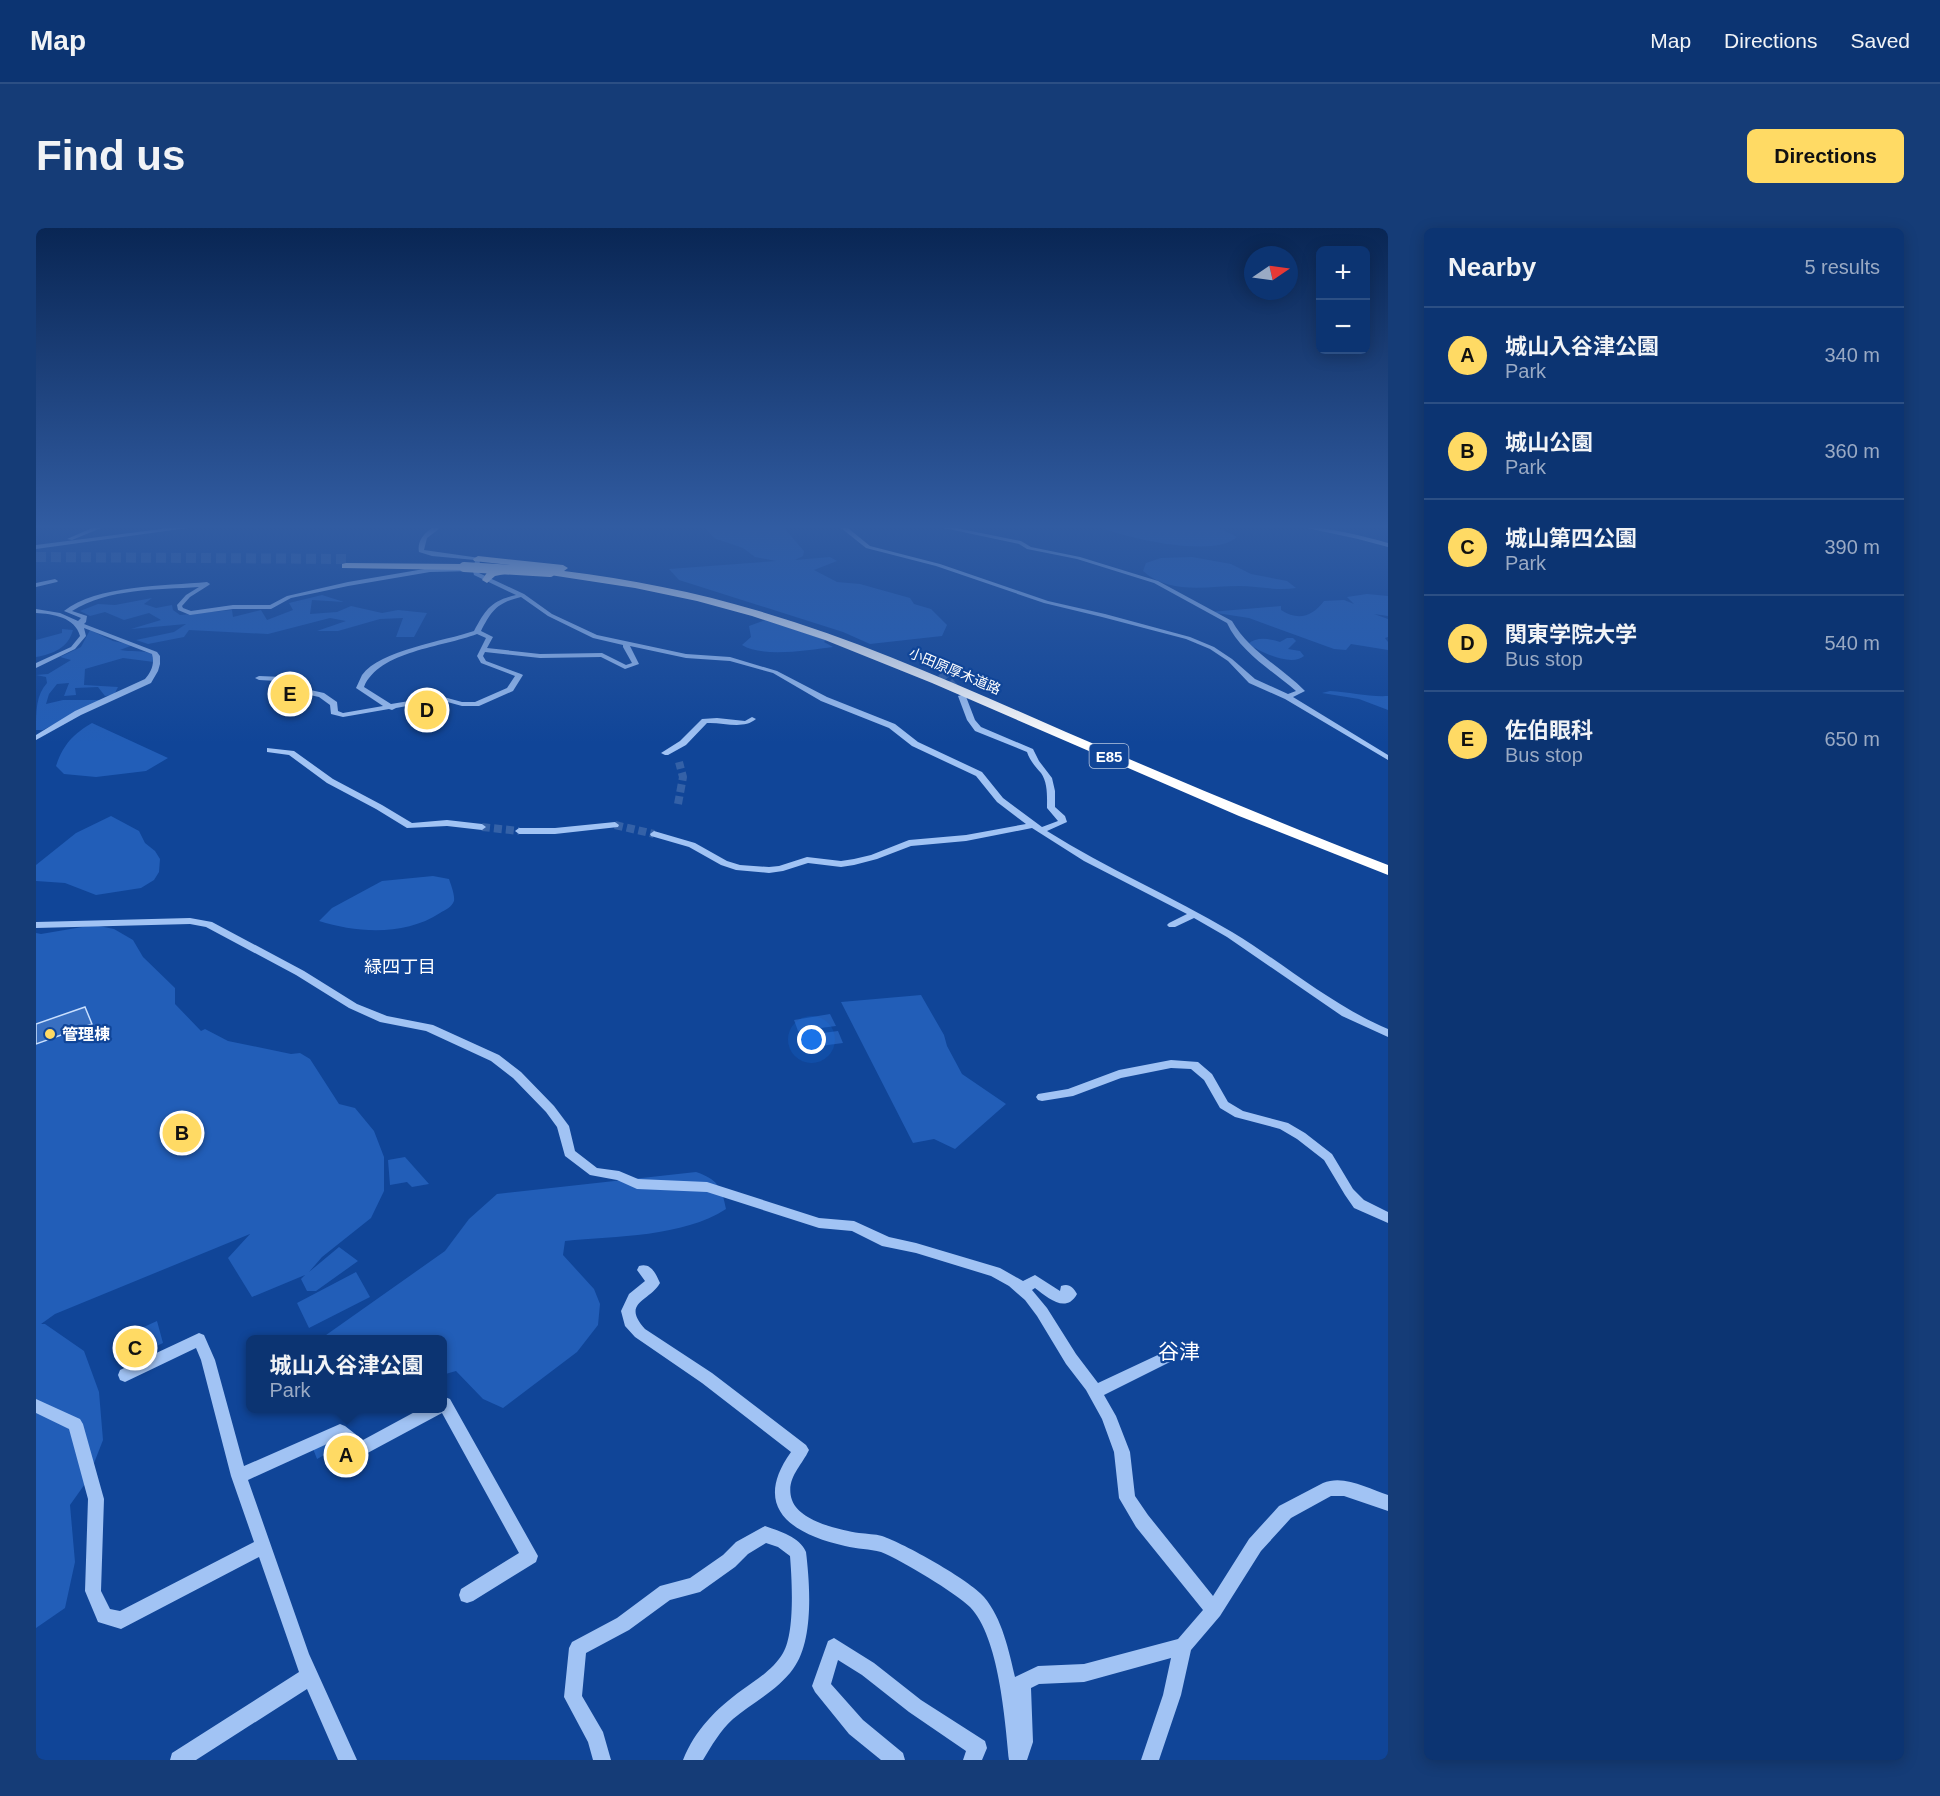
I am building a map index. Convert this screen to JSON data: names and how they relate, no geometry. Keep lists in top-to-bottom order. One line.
{"streets":{"highway":["小田原厚木道路","E85"]},"districts":["緑四丁目","谷津"],"places":["管理棟"],"north":"right","page":{"header":"Map","nav":["Map","Directions","Saved"],"buttons":"Directions","title":"Find us","heading":["Nearby","5 results"],"map_buttons":["+","−"],"list":[{"mark":"A","name":"城山入谷津公園","note":"Park","value":"340 m"},{"mark":"B","name":"城山公園","note":"Park","value":"360 m"},{"mark":"C","name":"城山第四公園","note":"Park","value":"390 m"},{"mark":"D","name":"関東学院大学","note":"Bus stop","value":"540 m"},{"mark":"E","name":"佐伯眼科","note":"Bus stop","value":"650 m"}],"pins":["E","D","B","C","A"],"popup":["城山入谷津公園","Park"]}}
